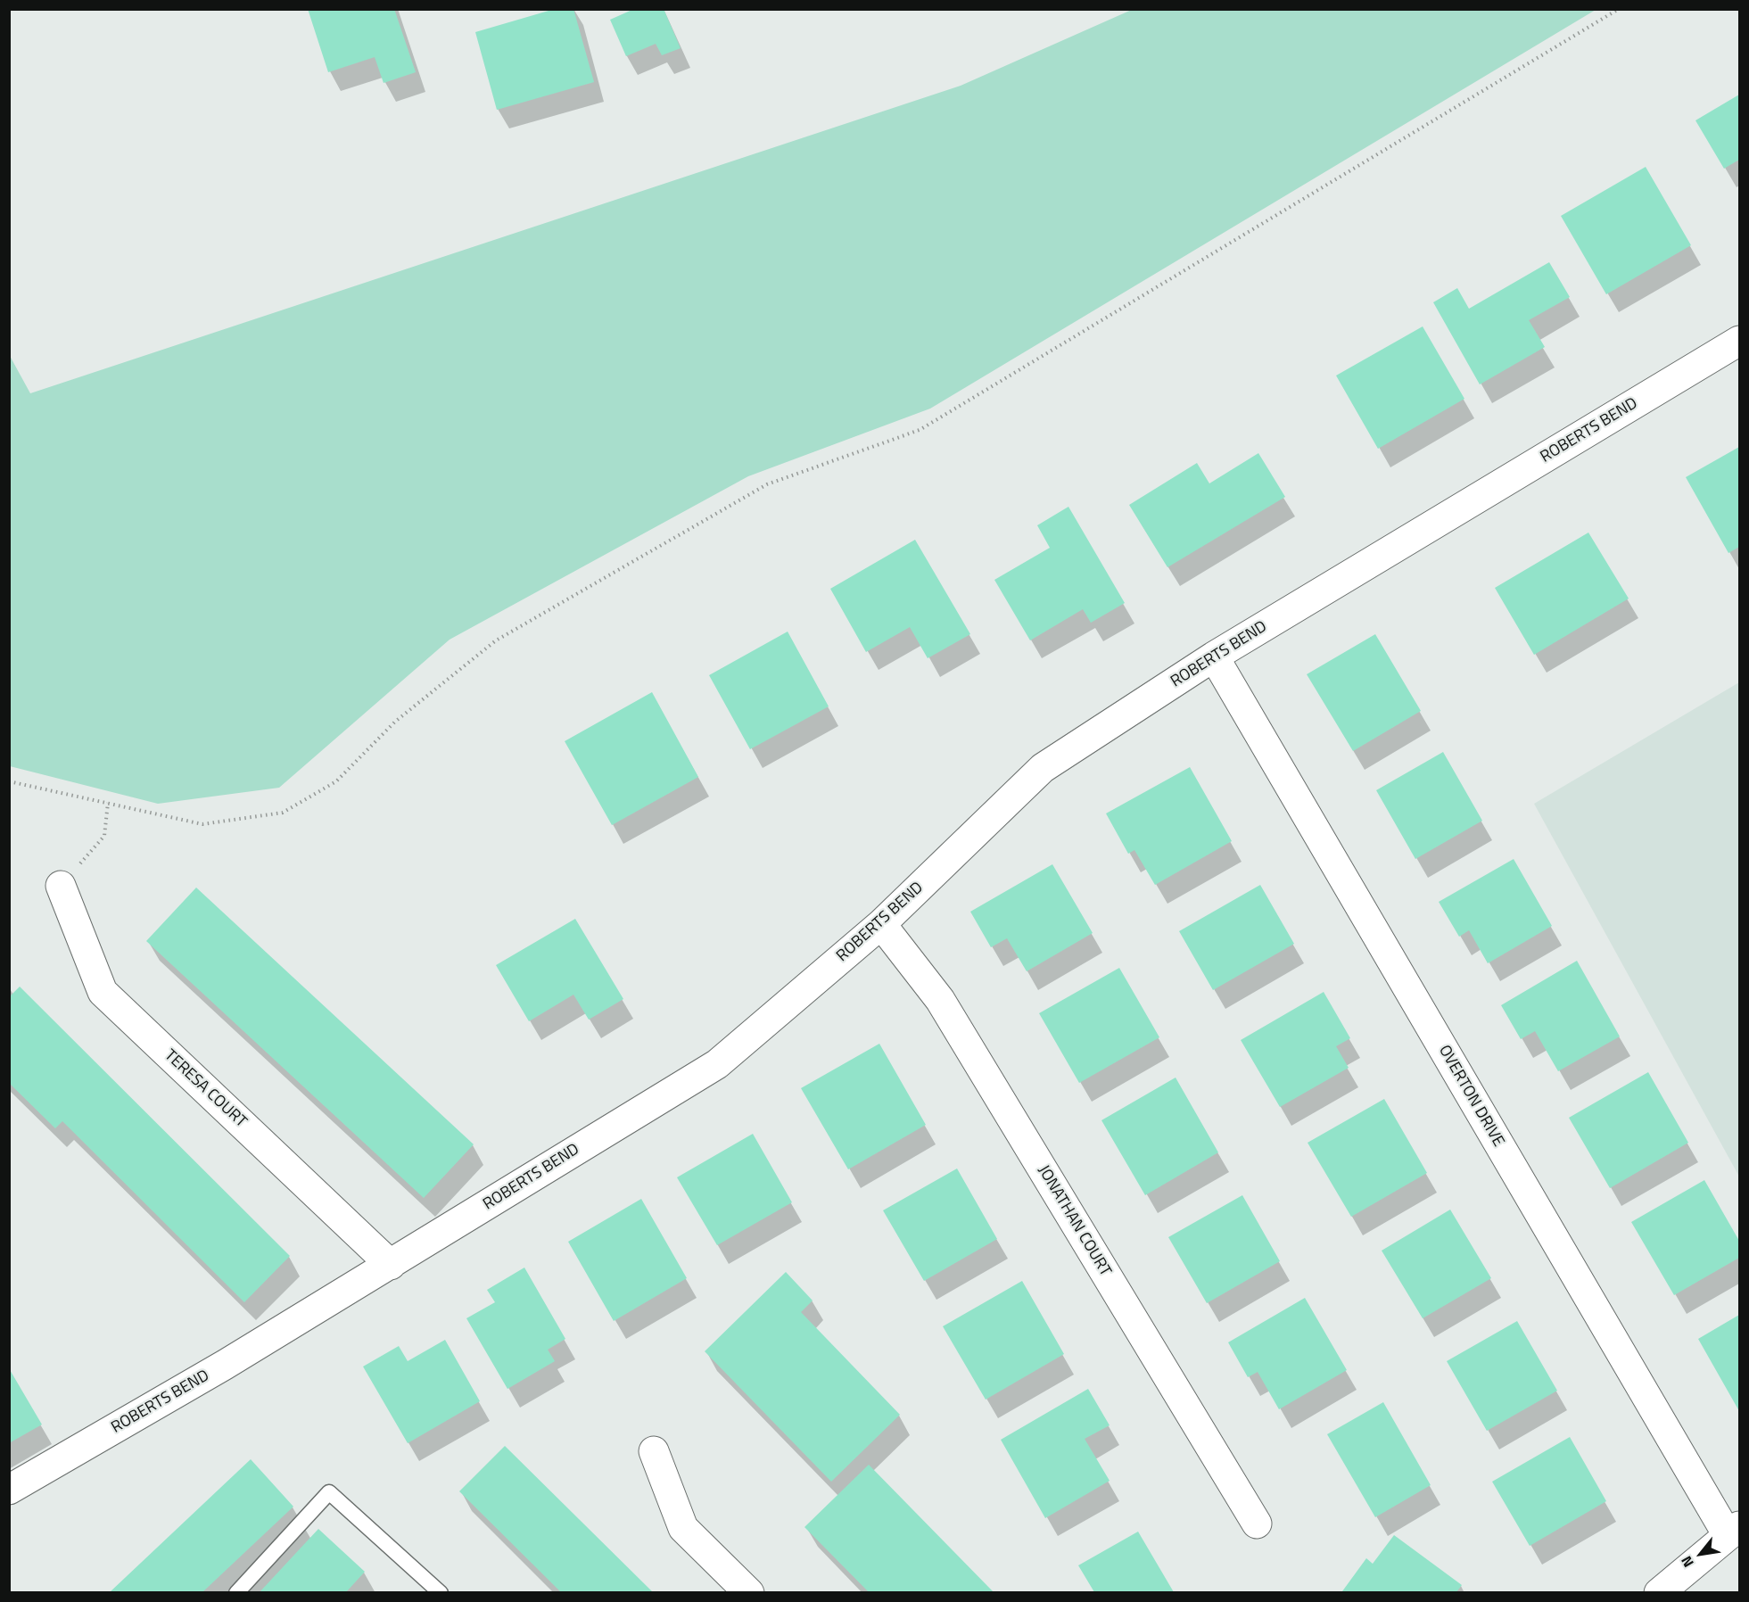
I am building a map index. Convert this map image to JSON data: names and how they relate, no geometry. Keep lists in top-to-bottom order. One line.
{"streets":{"street":["ROBERTS BEND","TERESA COURT","OVERTON DRIVE","JONATHAN COURT"]},"crossings":[["ROBERTS BEND","TERESA COURT"],["ROBERTS BEND","OVERTON DRIVE"],["ROBERTS BEND","JONATHAN COURT"]],"north":"bottom left"}
